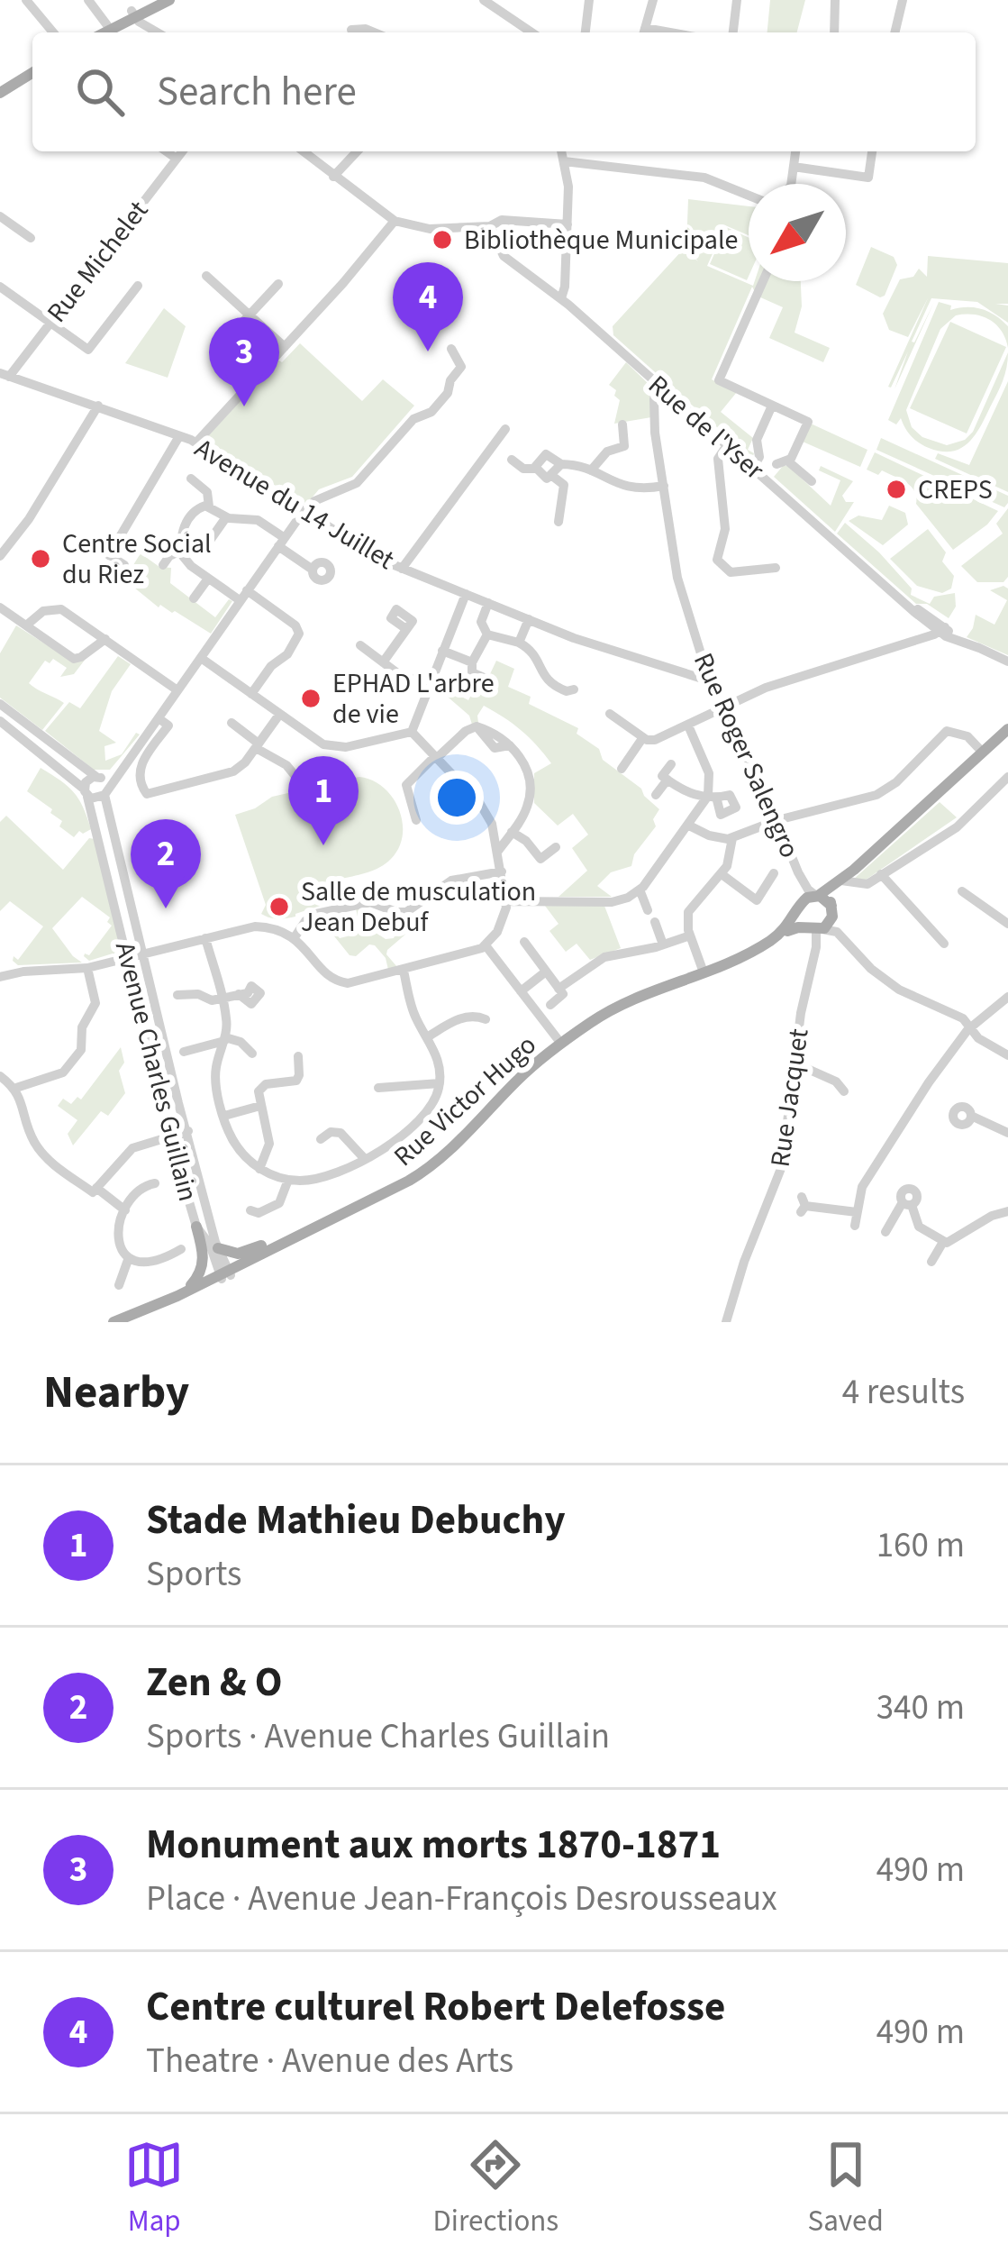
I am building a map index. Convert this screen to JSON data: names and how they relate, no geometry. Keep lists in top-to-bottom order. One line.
{"streets":{"main road":["Rue Victor Hugo"],"street":["Rue Michelet","Rue de l'Yser","Avenue du 14 Juillet","Rue Roger Salengro","Avenue Charles Guillain","Rue Jacquet"]},"crossings":[["Rue Michelet","Avenue du 14 Juillet"],["Rue de l'Yser","Rue Roger Salengro"],["Avenue du 14 Juillet","Rue Roger Salengro"],["Rue Roger Salengro","Rue Victor Hugo"],["Avenue Charles Guillain","Rue Victor Hugo"],["Rue Jacquet","Rue Victor Hugo"]],"places":["Bibliothèque Municipale","CREPS","Centre Social du Riez","EPHAD L'arbre de vie","Salle de musculation Jean Debuf"],"north":"bottom left","page":{"search":"Search here","pins":["4","3","1","2"],"heading":["Nearby","4 results"],"list":[{"mark":"1","name":"Stade Mathieu Debuchy","note":"Sports","value":"160 m"},{"mark":"2","name":"Zen & O","note":"Sports · Avenue Charles Guillain","value":"340 m"},{"mark":"3","name":"Monument aux morts 1870-1871","note":"Place · Avenue Jean-François Desrousseaux","value":"490 m"},{"mark":"4","name":"Centre culturel Robert Delefosse","note":"Theatre · Avenue des Arts","value":"490 m"}],"nav":["Map","Directions","Saved"]}}
